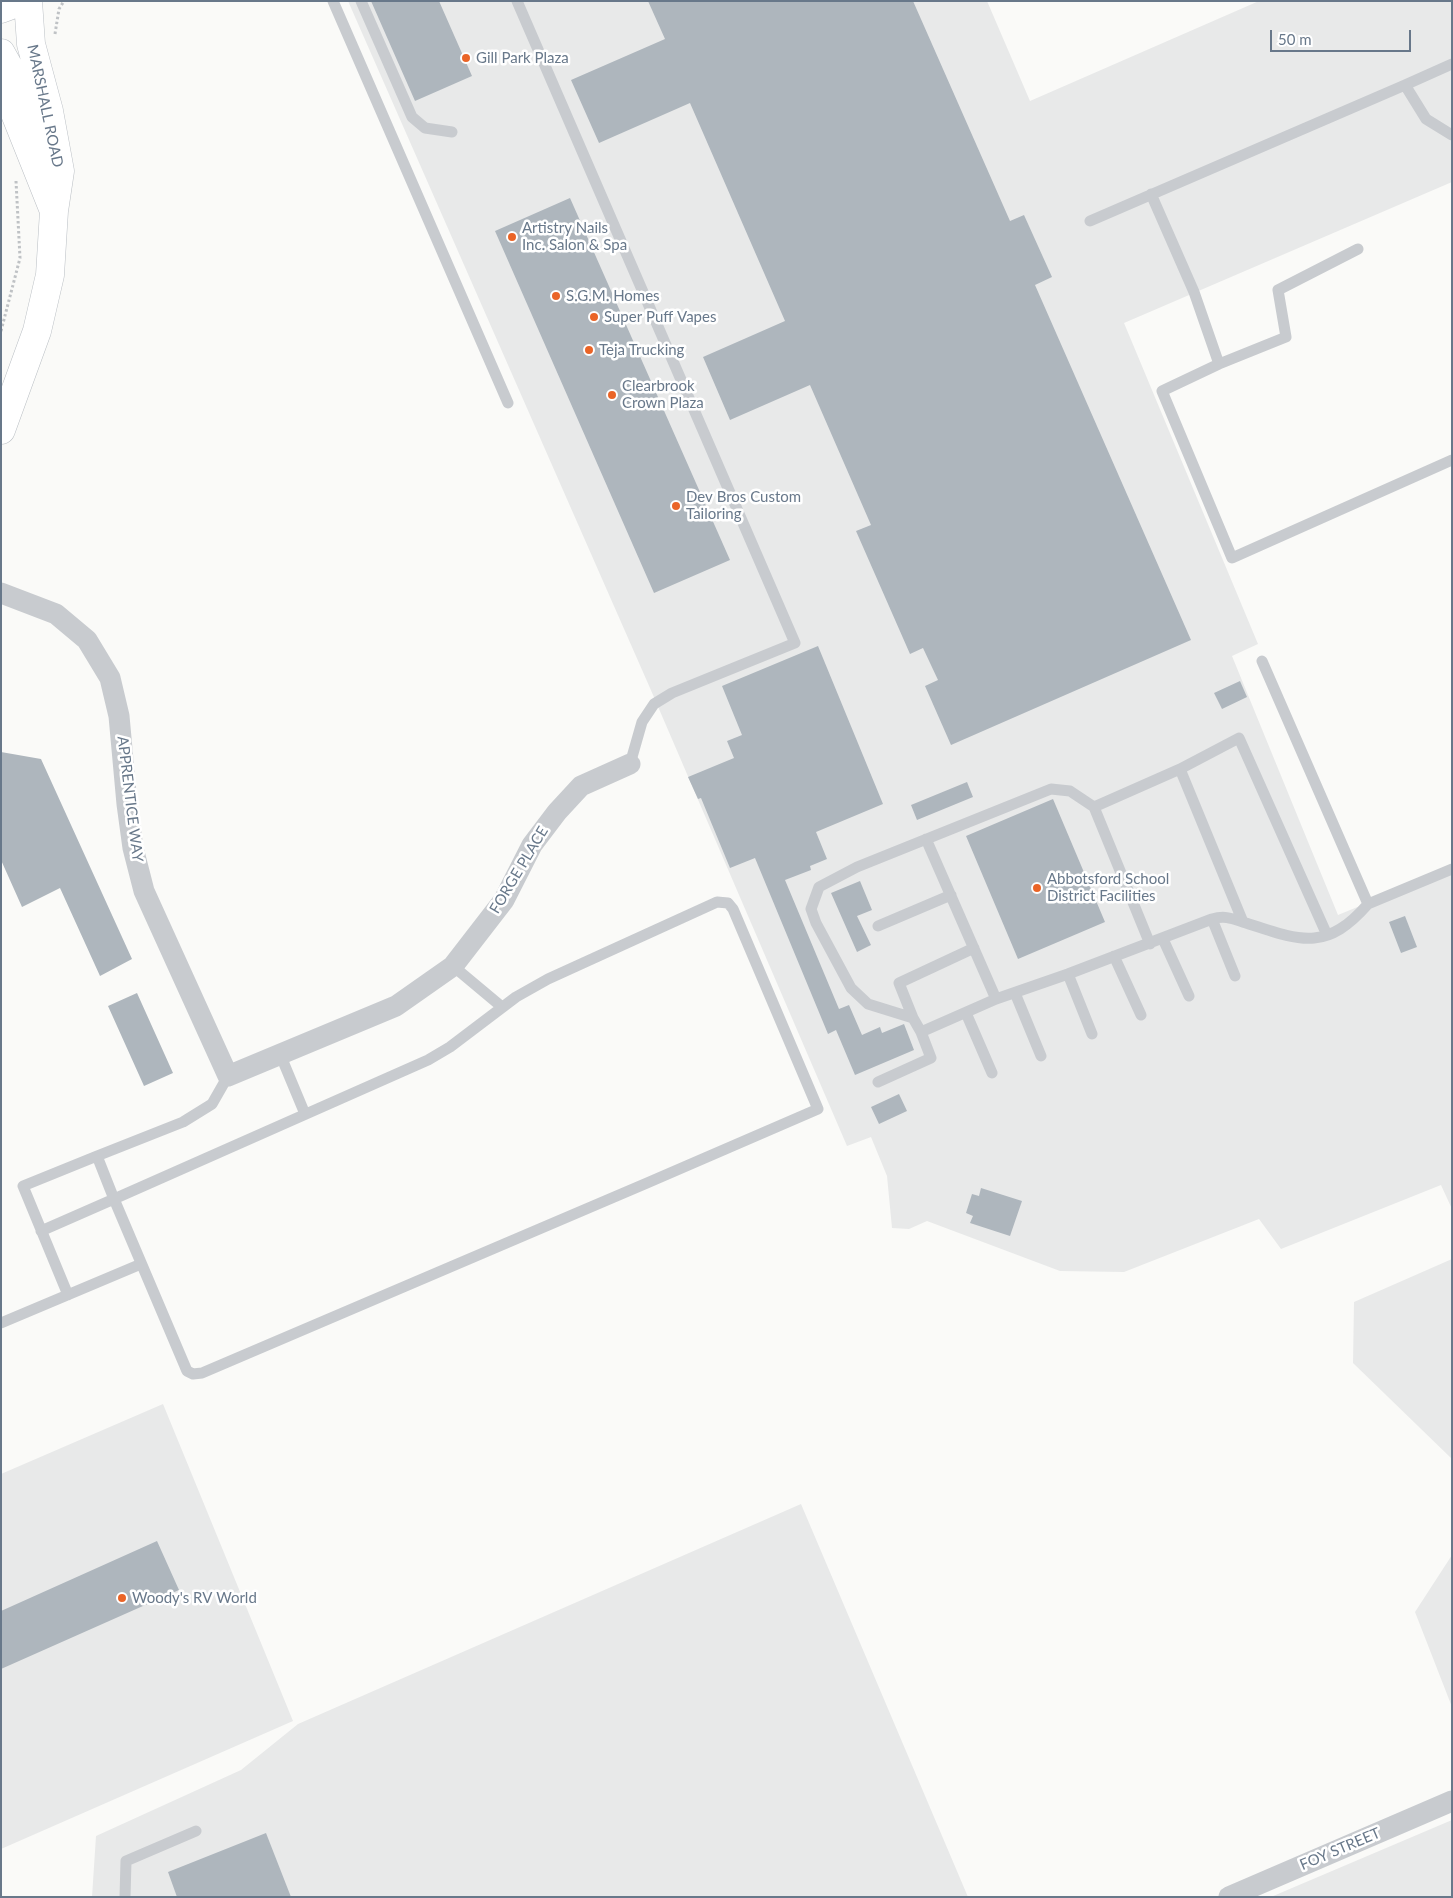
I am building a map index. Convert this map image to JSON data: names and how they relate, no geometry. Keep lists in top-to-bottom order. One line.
{"streets":{"main road":["MARSHALL ROAD"],"street":["APPRENTICE WAY","FORGE PLACE","FOY STREET"]},"crossings":[["APPRENTICE WAY","FORGE PLACE"]],"places":["Gill Park Plaza","Artistry Nails Inc. Salon & Spa","S.G.M. Homes","Super Puff Vapes","Teja Trucking","Clearbrook Crown Plaza","Dev Bros Custom Tailoring","Abbotsford School District Facilities","Woody's RV World"],"scale_bar":"50 m"}
